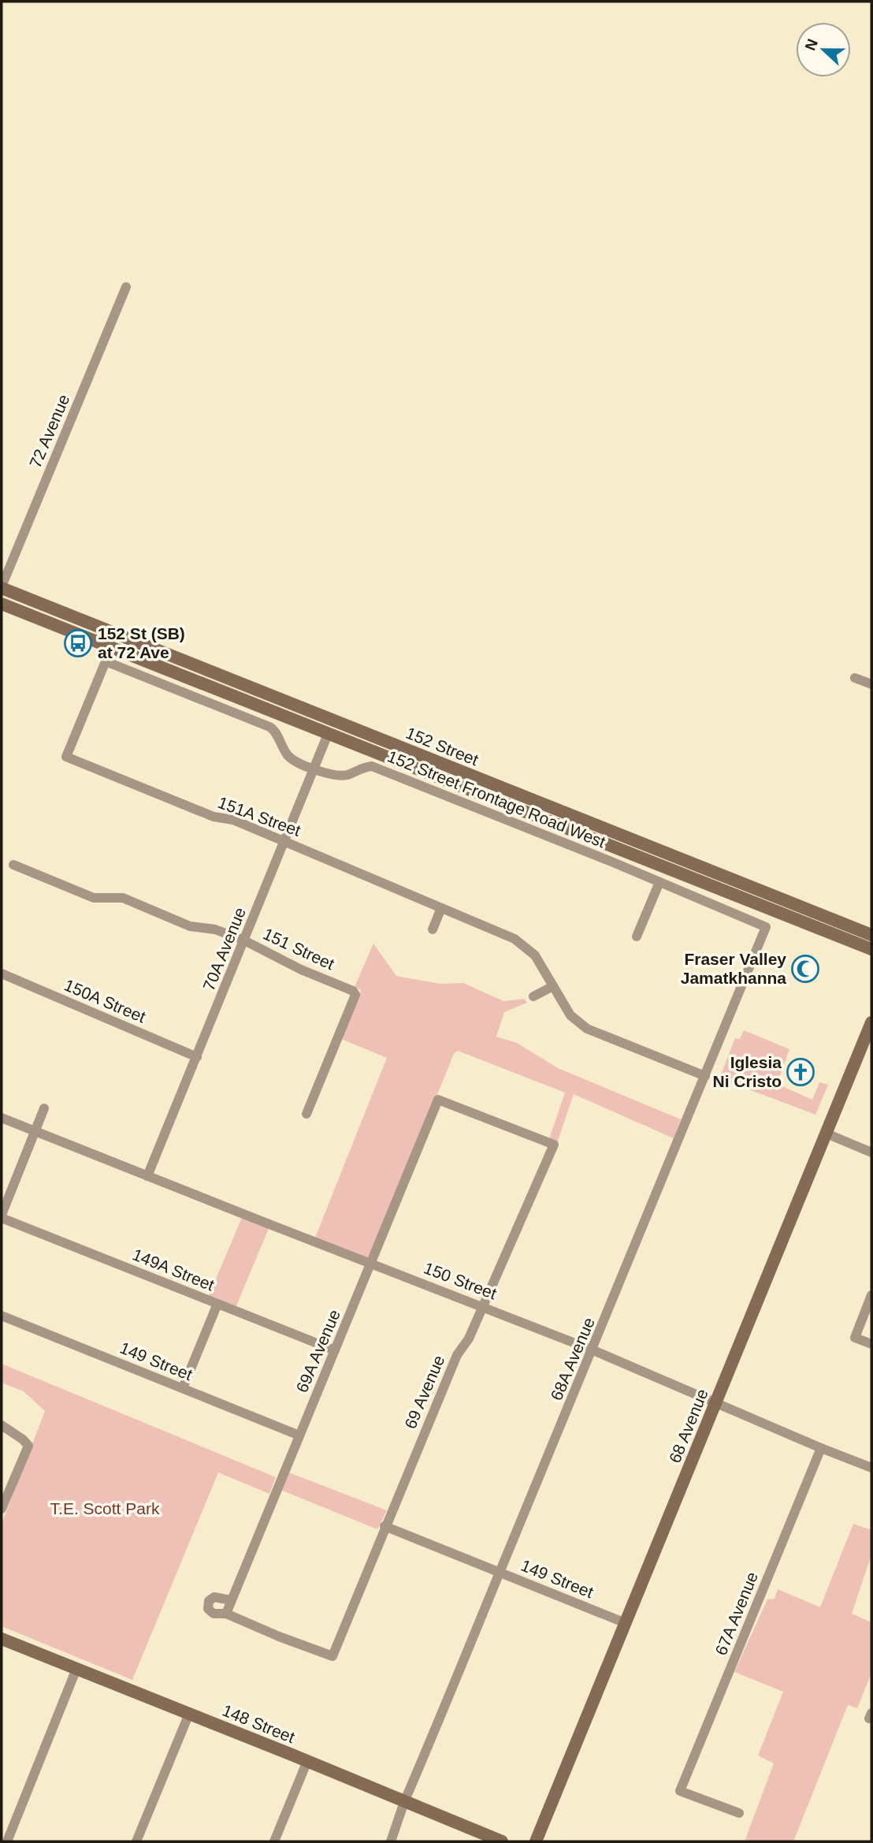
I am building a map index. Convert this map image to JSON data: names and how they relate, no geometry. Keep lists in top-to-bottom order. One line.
{"streets":{"main road":["152 Street","68 Avenue","148 Street"],"street":["72 Avenue","152 Street Frontage Road West","151A Street","70A Avenue","151 Street","150A Street","149A Street","150 Street","69A Avenue","68A Avenue","149 Street","69 Avenue","67A Avenue"]},"crossings":[["72 Avenue","152 Street"],["152 Street","70A Avenue"],["152 Street Frontage Road West","151A Street"],["152 Street Frontage Road West","70A Avenue"],["152 Street Frontage Road West","68A Avenue"],["151A Street","70A Avenue"],["151A Street","68A Avenue"],["70A Avenue","151 Street"],["70A Avenue","150A Street"],["70A Avenue","150 Street"],["149A Street","69A Avenue"],["150 Street","69A Avenue"],["150 Street","68A Avenue"],["150 Street","69 Avenue"],["150 Street","68 Avenue"],["150 Street","67A Avenue"],["69A Avenue","149 Street"],["69A Avenue","69 Avenue"],["68A Avenue","149 Street"],["68A Avenue","148 Street"],["149 Street","69 Avenue"],["149 Street","68 Avenue"]],"parks":["T.E. Scott Park"],"places":{"bus stop":["152 St (SB) at 72 Ave"],"mosque":["Fraser Valley Jamatkhanna"],"church":["Iglesia Ni Cristo"]},"north":"left"}
